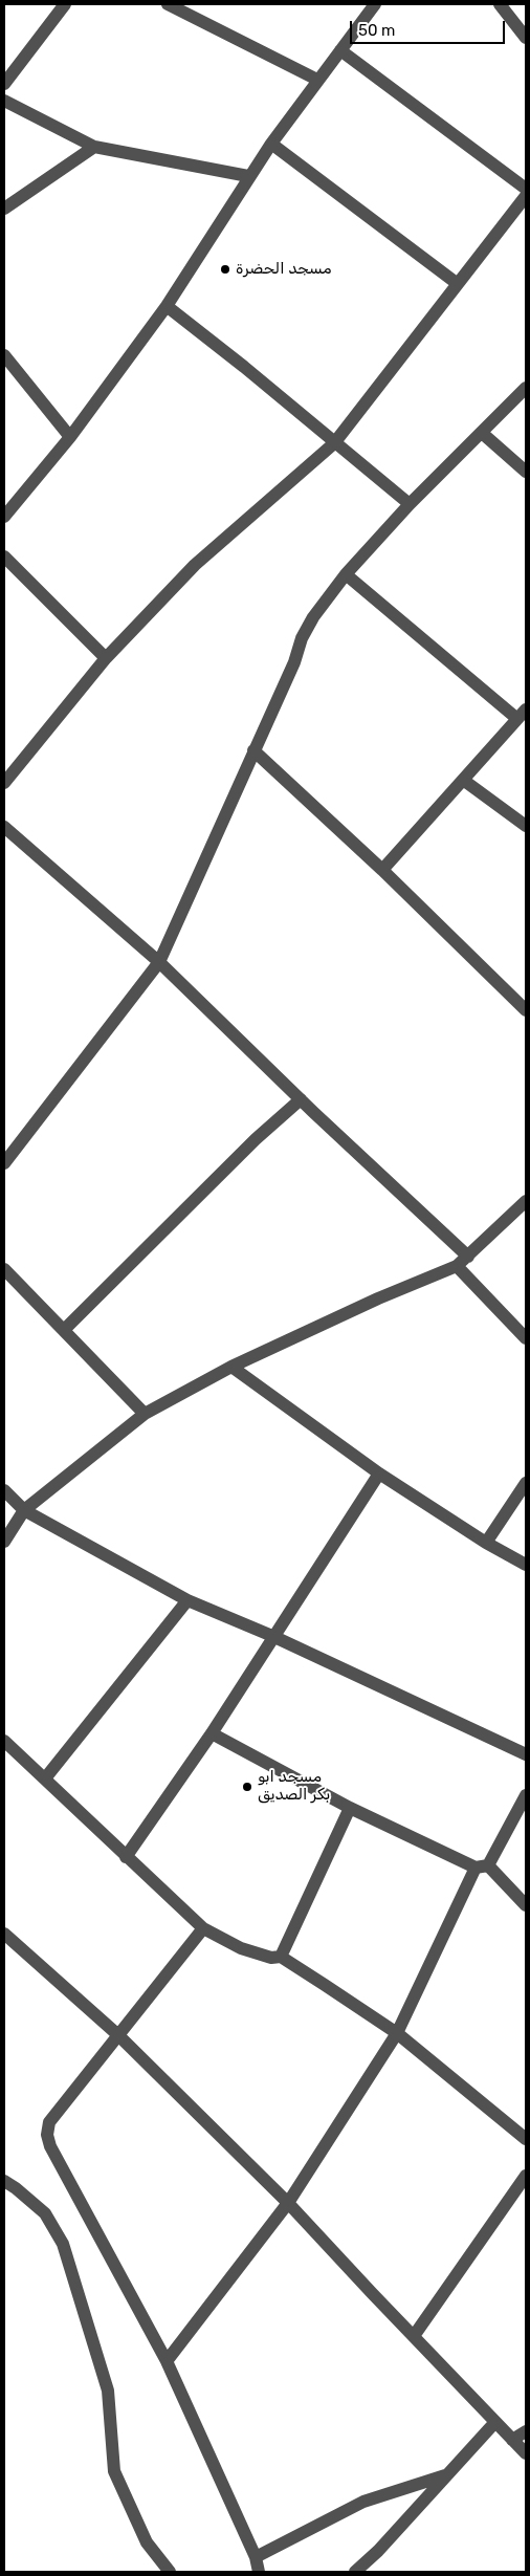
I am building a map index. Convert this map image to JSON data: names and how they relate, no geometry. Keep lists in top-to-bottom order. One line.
{"places":["مسجد الحضرة","مسجد ابو بكر الصديق"],"scale_bar":"50 m"}
